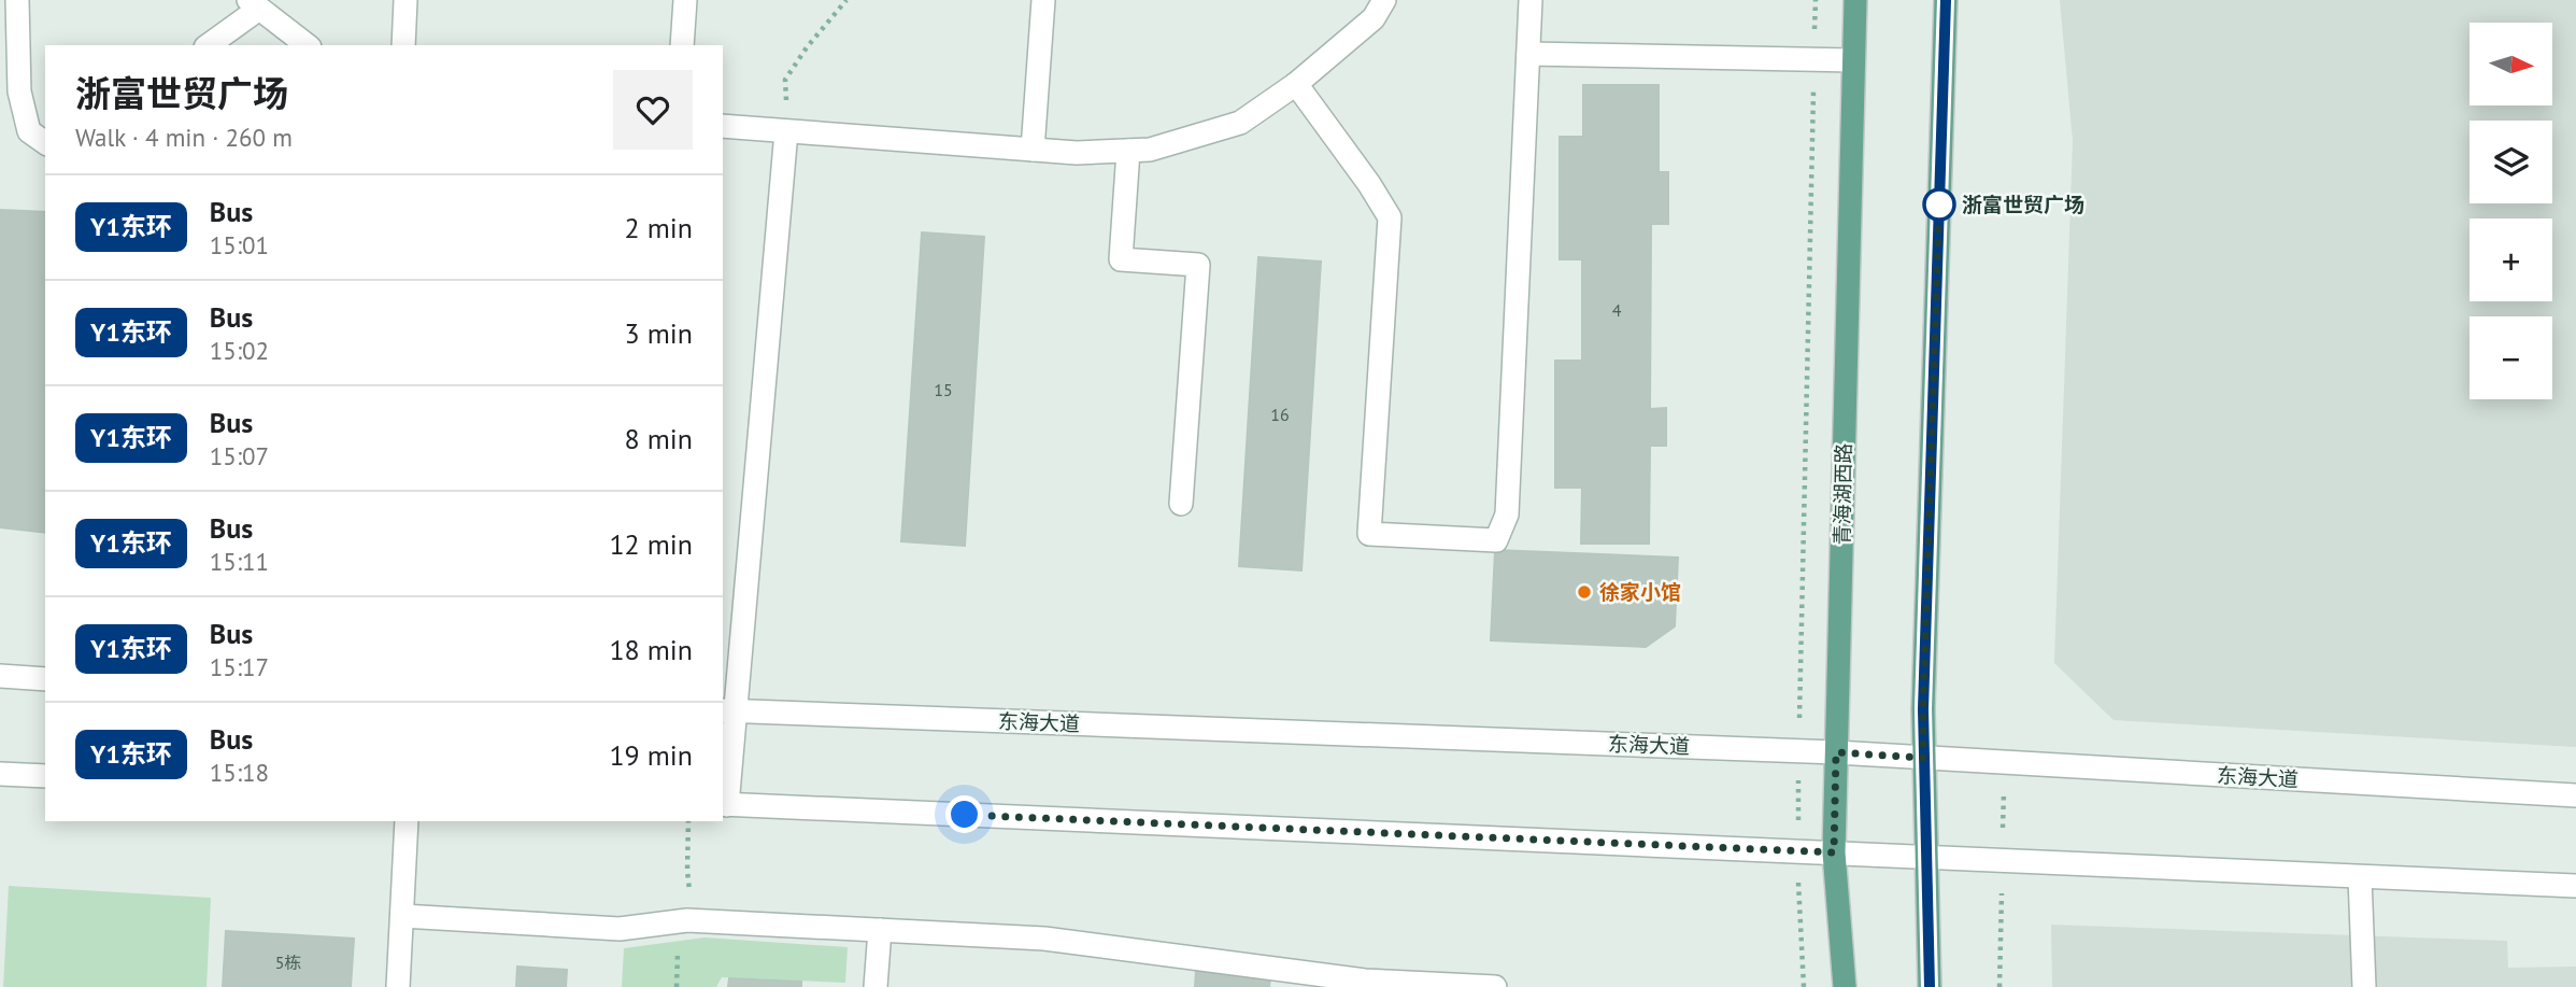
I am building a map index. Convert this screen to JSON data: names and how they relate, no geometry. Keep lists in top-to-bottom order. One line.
{"streets":{"main road":["青海湖西路"],"street":["东海大道"]},"crossings":[["青海湖西路","东海大道"]],"places":["浙富世贸广场","徐家小馆"],"lines":["bus line Y1东环"],"house_numbers":["4","15","16","5栋"],"north":"right","page":{"map_buttons":["+","−"],"heading":["浙富世贸广场","Walk · 4 min · 260 m"],"list":[{"mark":"Y1东环","name":"Bus","note":"15:01","value":"2 min"},{"mark":"Y1东环","name":"Bus","note":"15:02","value":"3 min"},{"mark":"Y1东环","name":"Bus","note":"15:07","value":"8 min"},{"mark":"Y1东环","name":"Bus","note":"15:11","value":"12 min"},{"mark":"Y1东环","name":"Bus","note":"15:17","value":"18 min"},{"mark":"Y1东环","name":"Bus","note":"15:18","value":"19 min"}]}}
